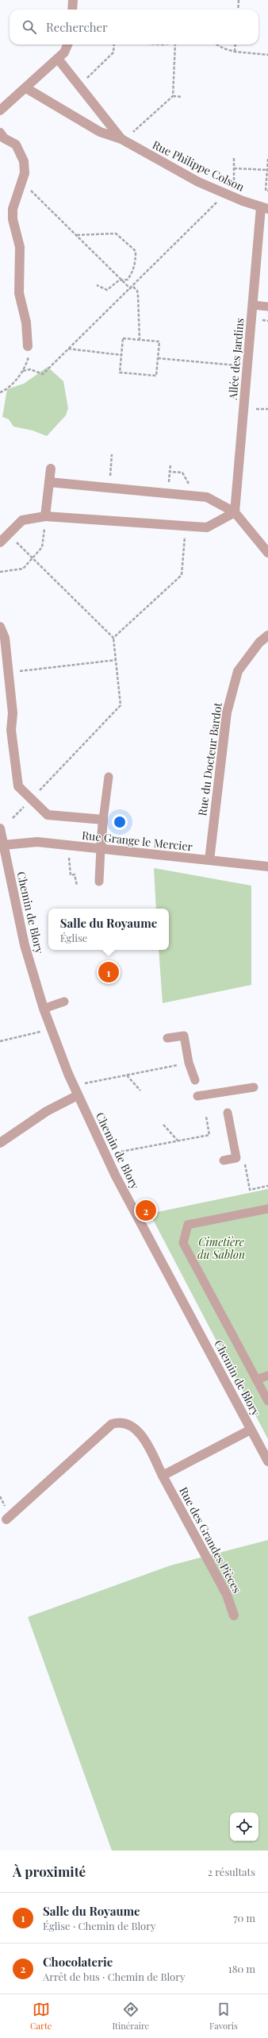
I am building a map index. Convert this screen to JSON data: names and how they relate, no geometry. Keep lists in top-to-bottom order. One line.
{"streets":{"street":["Rue Philippe Colson","Allée des Jardins","Rue du Docteur Bardot","Rue Grange le Mercier","Chemin de Blory","Rue des Grandes Pièces"]},"crossings":[["Rue Philippe Colson","Allée des Jardins"],["Rue du Docteur Bardot","Rue Grange le Mercier"],["Rue Grange le Mercier","Chemin de Blory"]],"parks":["Cimetière du Sablon"],"page":{"search":"Rechercher","popup":["Salle du Royaume","Église"],"pins":["1","2"],"heading":["À proximité","2 résultats"],"list":[{"mark":"1","name":"Salle du Royaume","note":"Église · Chemin de Blory","value":"70 m"},{"mark":"2","name":"Chocolaterie","note":"Arrêt de bus · Chemin de Blory","value":"180 m"}],"nav":["Carte","Itinéraire","Favoris"]}}
